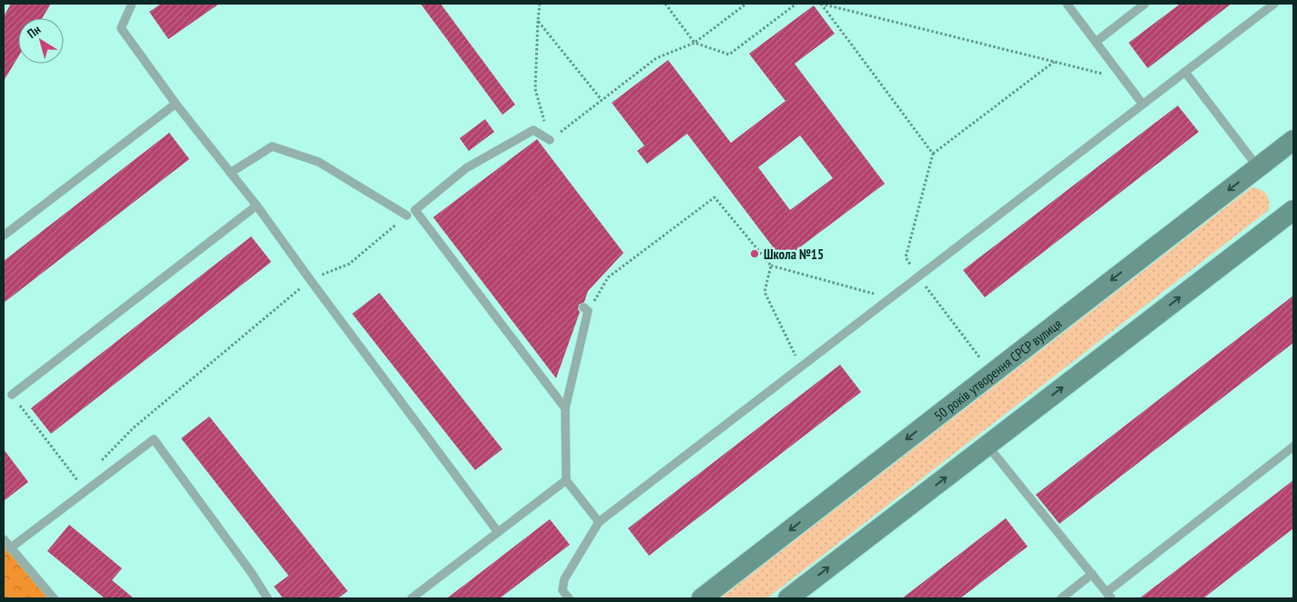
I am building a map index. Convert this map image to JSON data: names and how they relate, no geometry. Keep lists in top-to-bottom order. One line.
{"streets":{"main road":["50 років утворення СРСР вулиця"]},"places":["Школа №15"],"north":"top left"}
